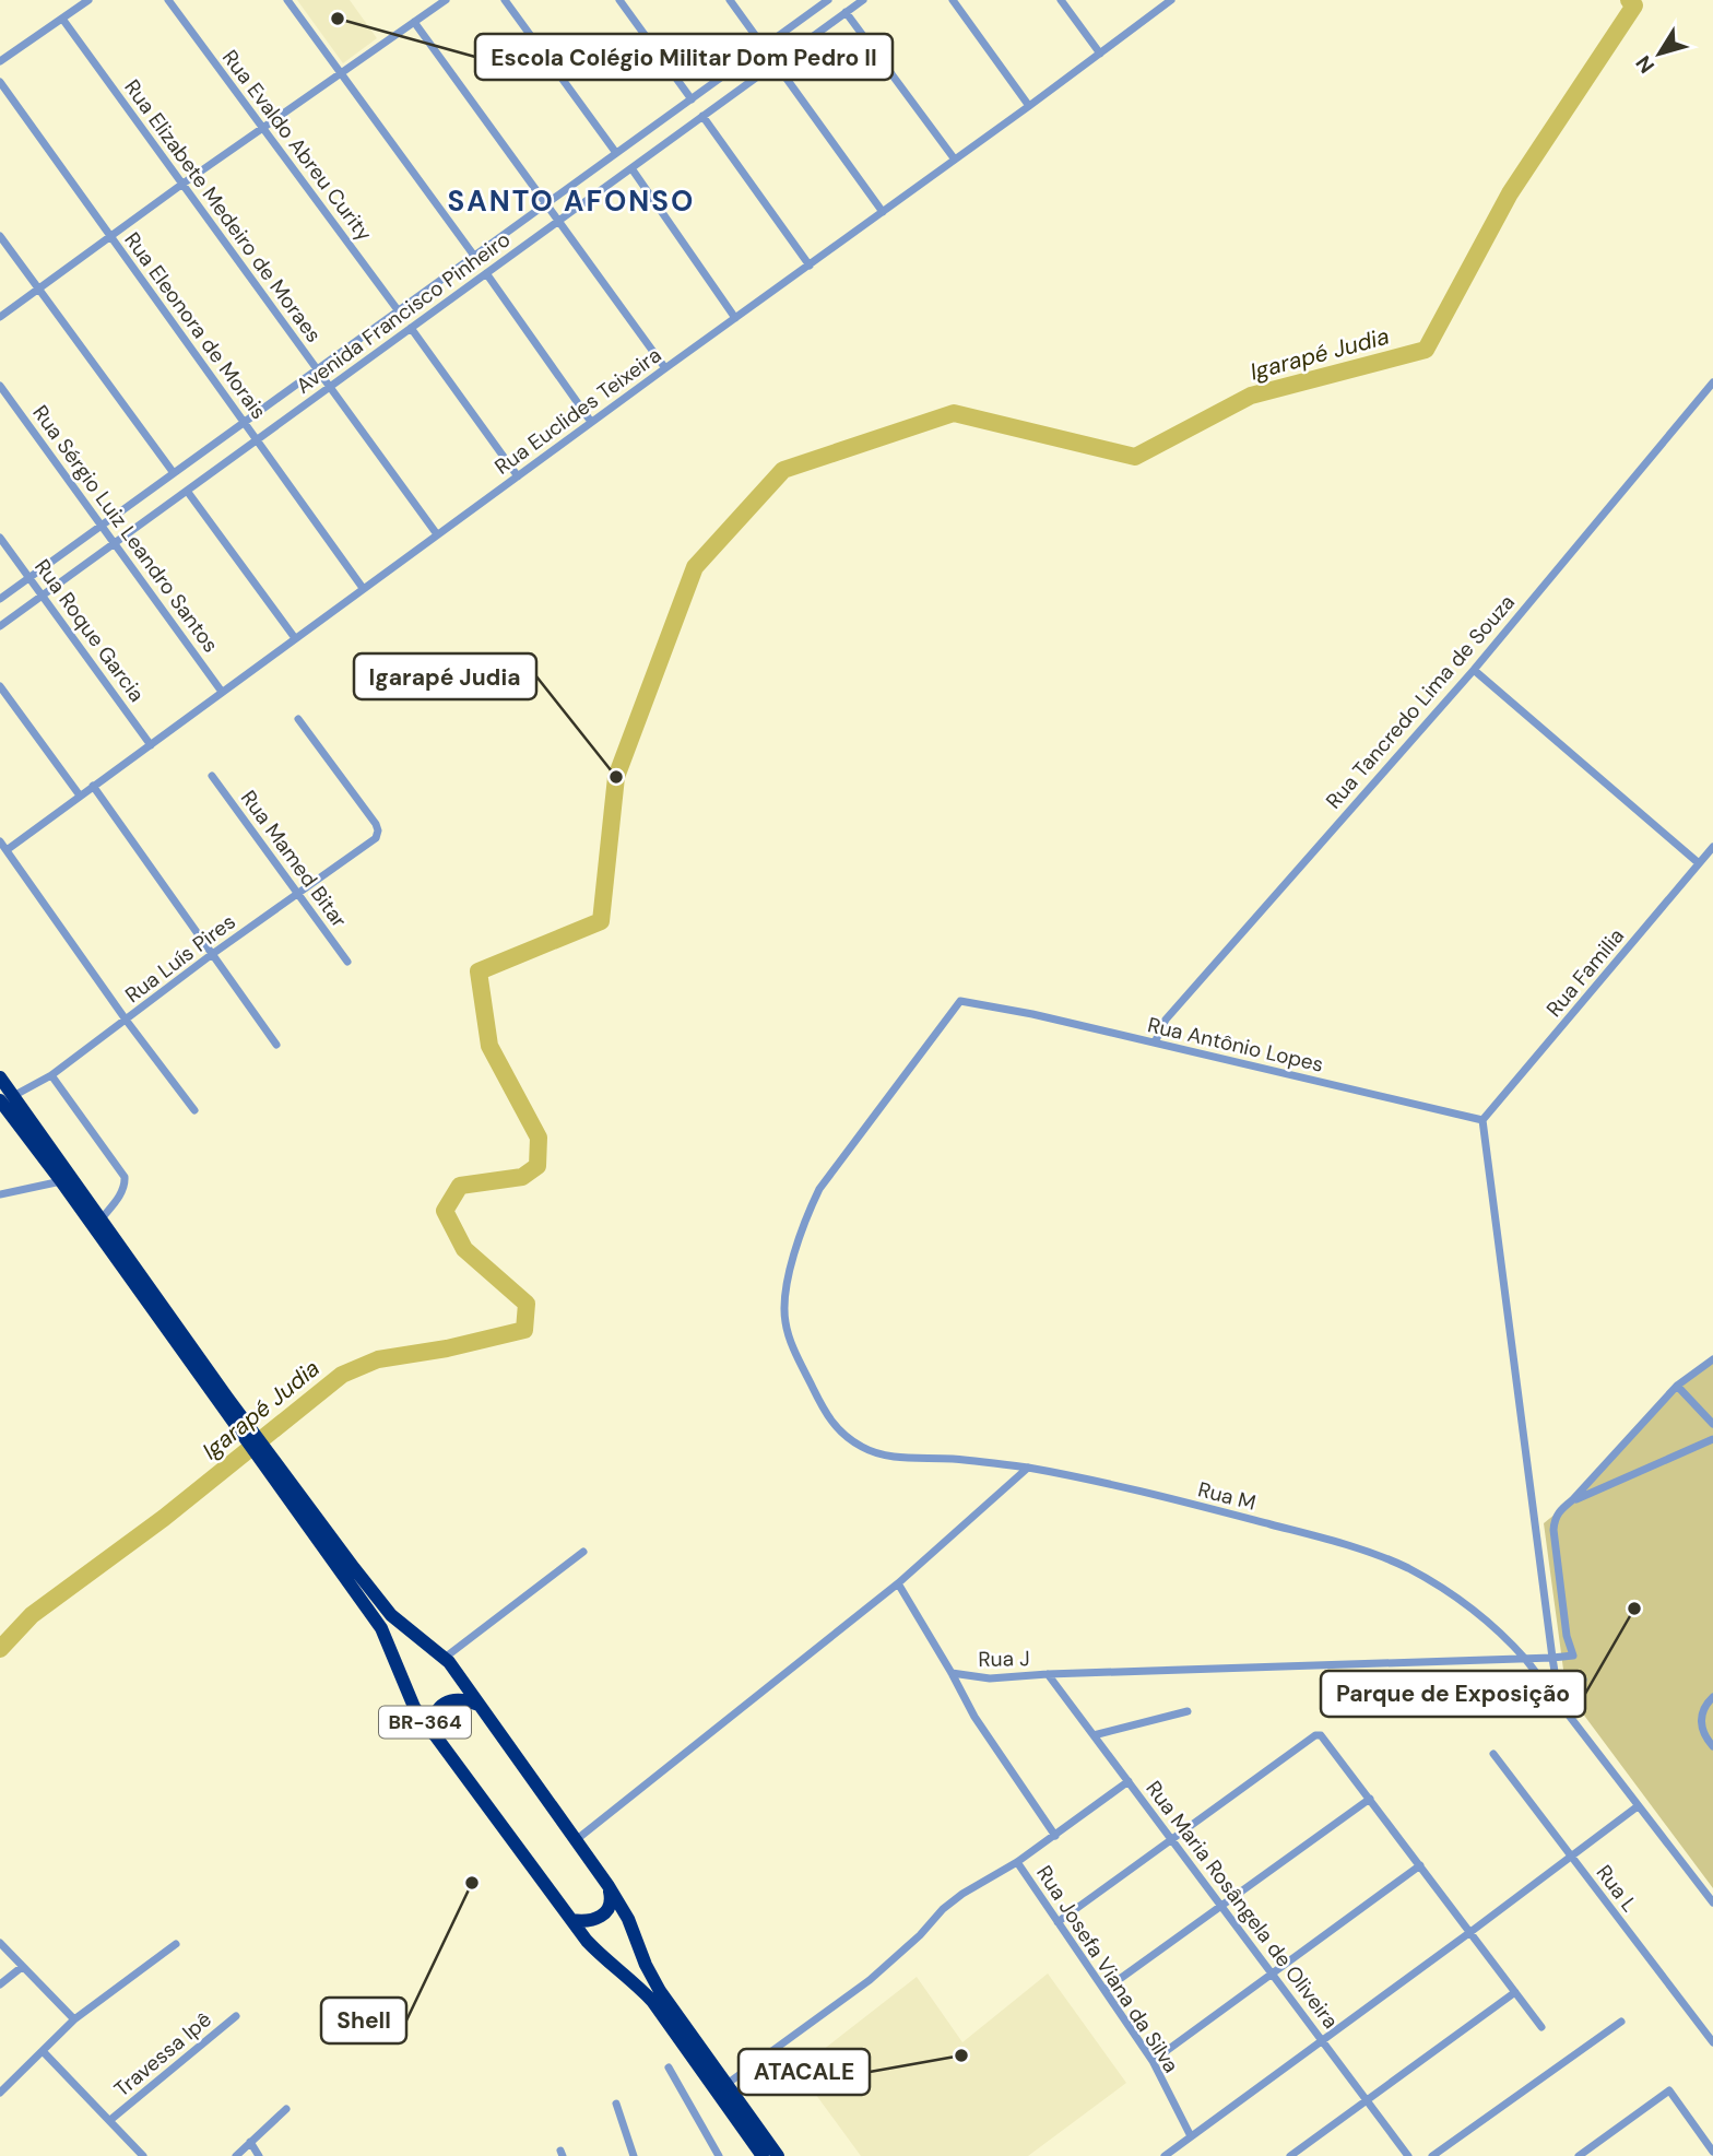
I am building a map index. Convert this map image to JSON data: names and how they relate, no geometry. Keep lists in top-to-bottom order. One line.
{"streets":{"highway":["BR-364"],"street":["Rua Evaldo Abreu Curity","Rua Elizabete Medeiro de Moraes","Avenida Francisco Pinheiro","Rua Eleonora de Morais","Rua Euclides Teixeira","Rua Sérgio Luiz Leandro Santos","Rua Roque Garcia","Rua Tancredo Lima de Souza","Rua Mamed Bitar","Rua Luís Pires","Rua Familia","Rua Antônio Lopes","Rua M","Rua J","Rua L","Rua Maria Rosângela de Oliveira","Rua Josefa Viana da Silva","Travessa Ipê"]},"crossings":[["Rua Evaldo Abreu Curity","Avenida Francisco Pinheiro"],["Rua Elizabete Medeiro de Moraes","Avenida Francisco Pinheiro"],["Rua Elizabete Medeiro de Moraes","Rua Euclides Teixeira"],["Avenida Francisco Pinheiro","Rua Eleonora de Morais"],["Avenida Francisco Pinheiro","Rua Sérgio Luiz Leandro Santos"],["Avenida Francisco Pinheiro","Rua Roque Garcia"],["Rua Eleonora de Morais","Rua Euclides Teixeira"],["Rua Euclides Teixeira","Rua Sérgio Luiz Leandro Santos"],["Rua Euclides Teixeira","Rua Roque Garcia"],["Rua Tancredo Lima de Souza","Rua Antônio Lopes"],["Rua Mamed Bitar","Rua Luís Pires"],["Rua Luís Pires","BR-364"],["Rua Familia","Rua Antônio Lopes"],["Rua Antônio Lopes","Rua M"],["Rua M","Rua J"],["Rua J","Rua Maria Rosângela de Oliveira"]],"districts":["SANTO AFONSO"],"water":["Igarapé Judia"],"places":["Escola Colégio Militar Dom Pedro II","Igarapé Judia","Parque de Exposição","Shell","ATACALE"],"north":"bottom left"}
